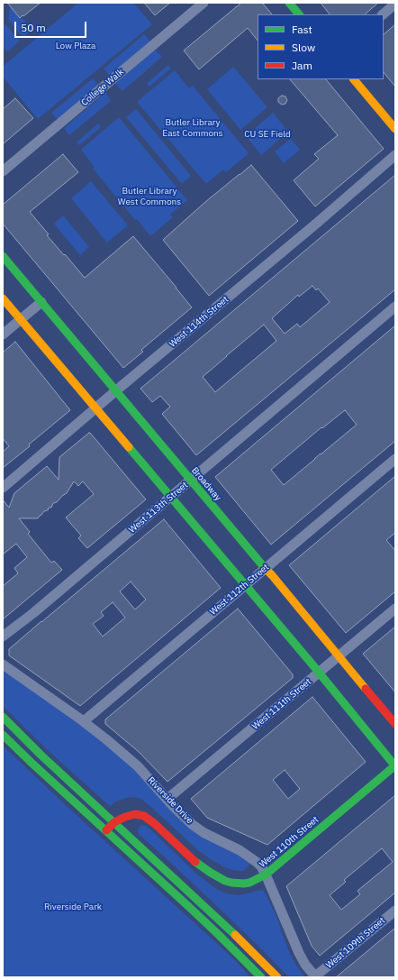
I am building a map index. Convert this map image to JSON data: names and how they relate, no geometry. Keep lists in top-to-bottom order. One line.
{"streets":{"main road":["Broadway","West 110th Street"],"street":["College Walk","West 114th Street","West 113th Street","West 112th Street","West 111th Street","Riverside Drive","West 109th Street"]},"crossings":[["West 114th Street","Broadway"],["Broadway","West 113th Street"],["Broadway","West 112th Street"],["Broadway","West 111th Street"],["West 112th Street","Riverside Drive"],["West 111th Street","Riverside Drive"],["Riverside Drive","West 110th Street"],["Riverside Drive","West 109th Street"]],"parks":["Low Plaza","Butler Library East Commons","CU SE Field","Butler Library West Commons","Riverside Park"],"legend":["Fast","Slow","Jam"],"scale_bar":"50 m"}
